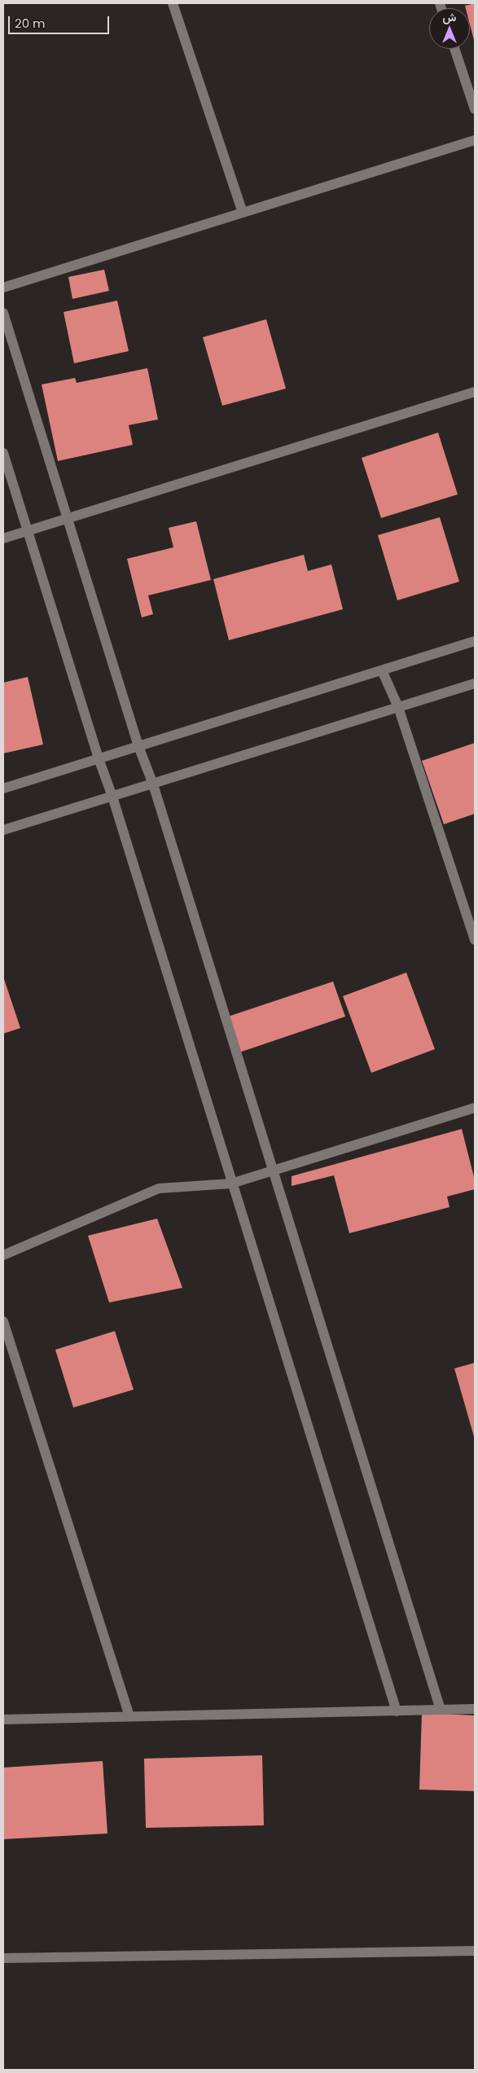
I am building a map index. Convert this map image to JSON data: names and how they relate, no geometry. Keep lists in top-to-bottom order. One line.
{"scale_bar":"20 m","north":"top"}
